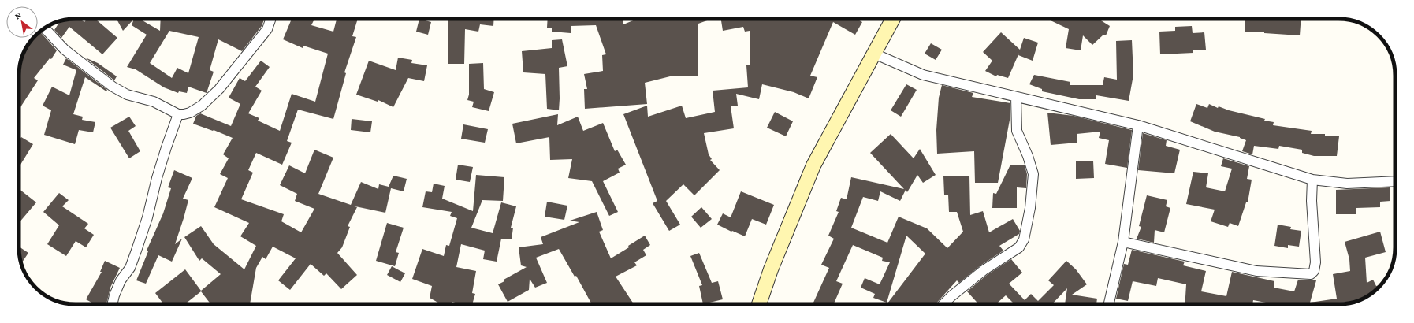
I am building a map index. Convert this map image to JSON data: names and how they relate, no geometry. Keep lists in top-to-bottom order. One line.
{"north":"top left"}
